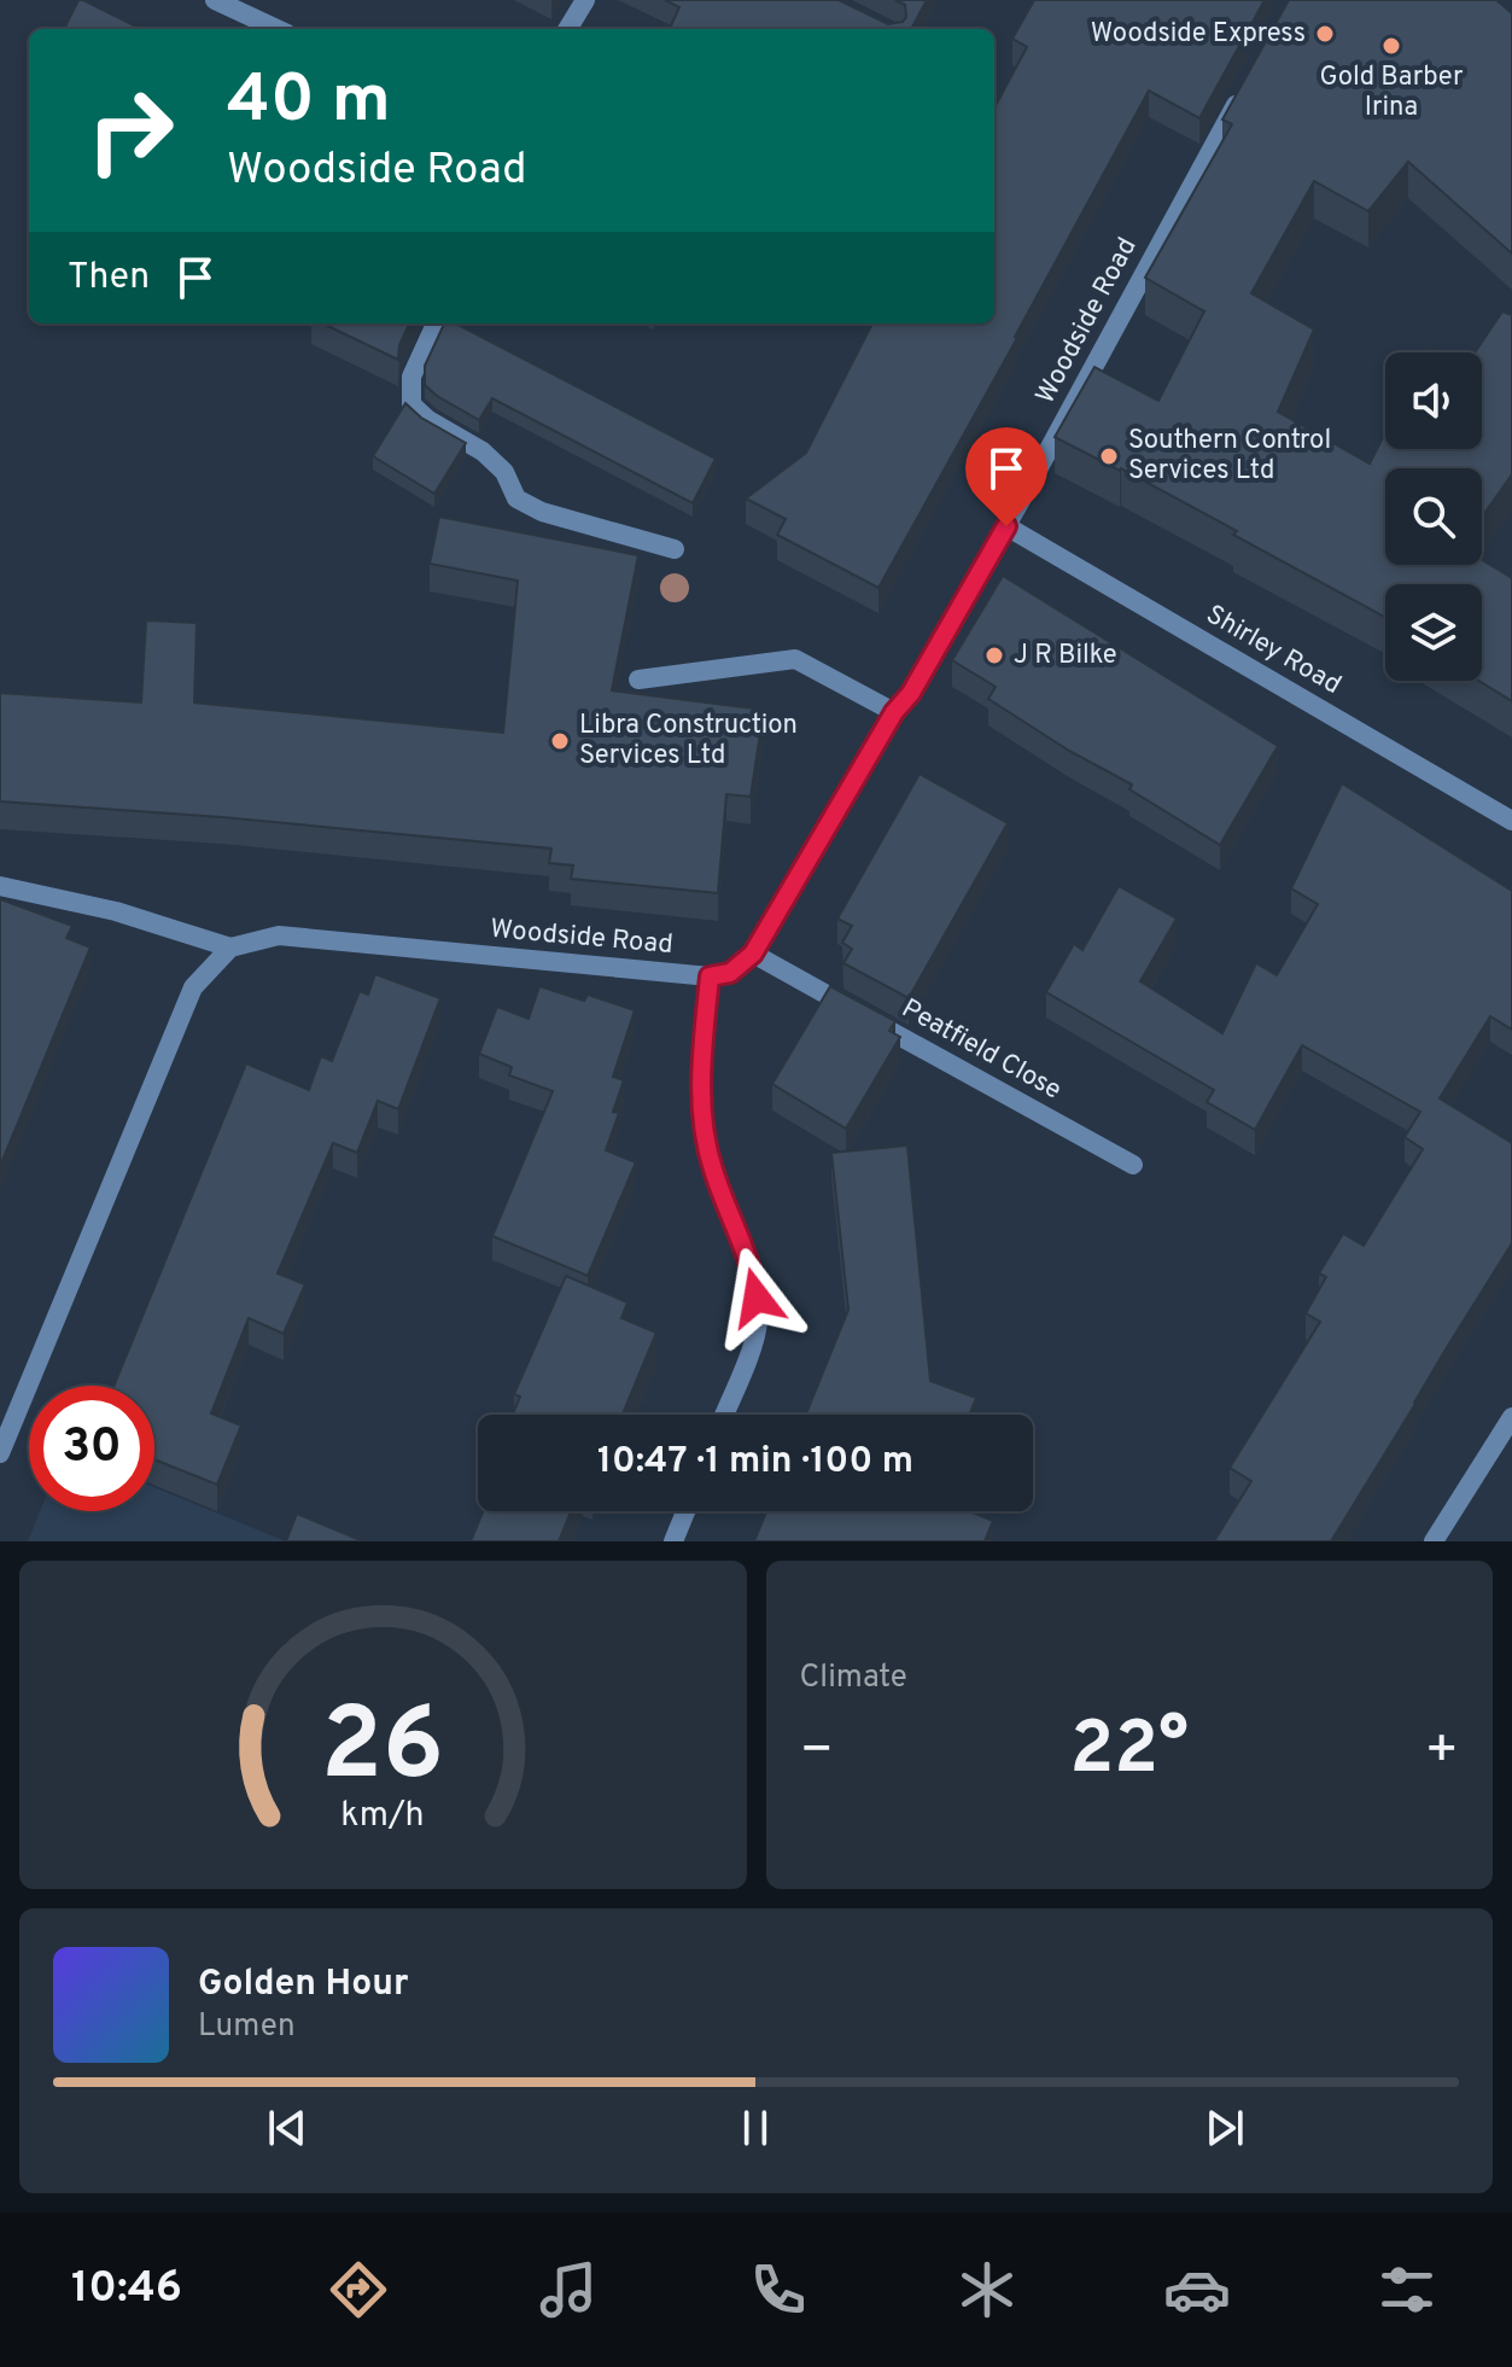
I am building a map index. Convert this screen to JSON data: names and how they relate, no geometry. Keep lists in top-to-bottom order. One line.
{"streets":{"street":["Woodside Road","Shirley Road","Peatfield Close"]},"crossings":[["Woodside Road","Shirley Road"],["Woodside Road","Peatfield Close"]],"places":["Woodside Express","Gold Barber Irina","Southern Control Services Ltd","J R Bilke","Libra Construction Services Ltd"],"page":{"turn":["40 m","Woodside Road"],"then":"Then","limit":"30","trip":"10:47 · 1 min · 100 m","tile":"Climate","heat":["−","22°","+"],"song":["Golden Hour","Lumen"],"tabs":"10:46","gauge":["26","km/h"]}}
